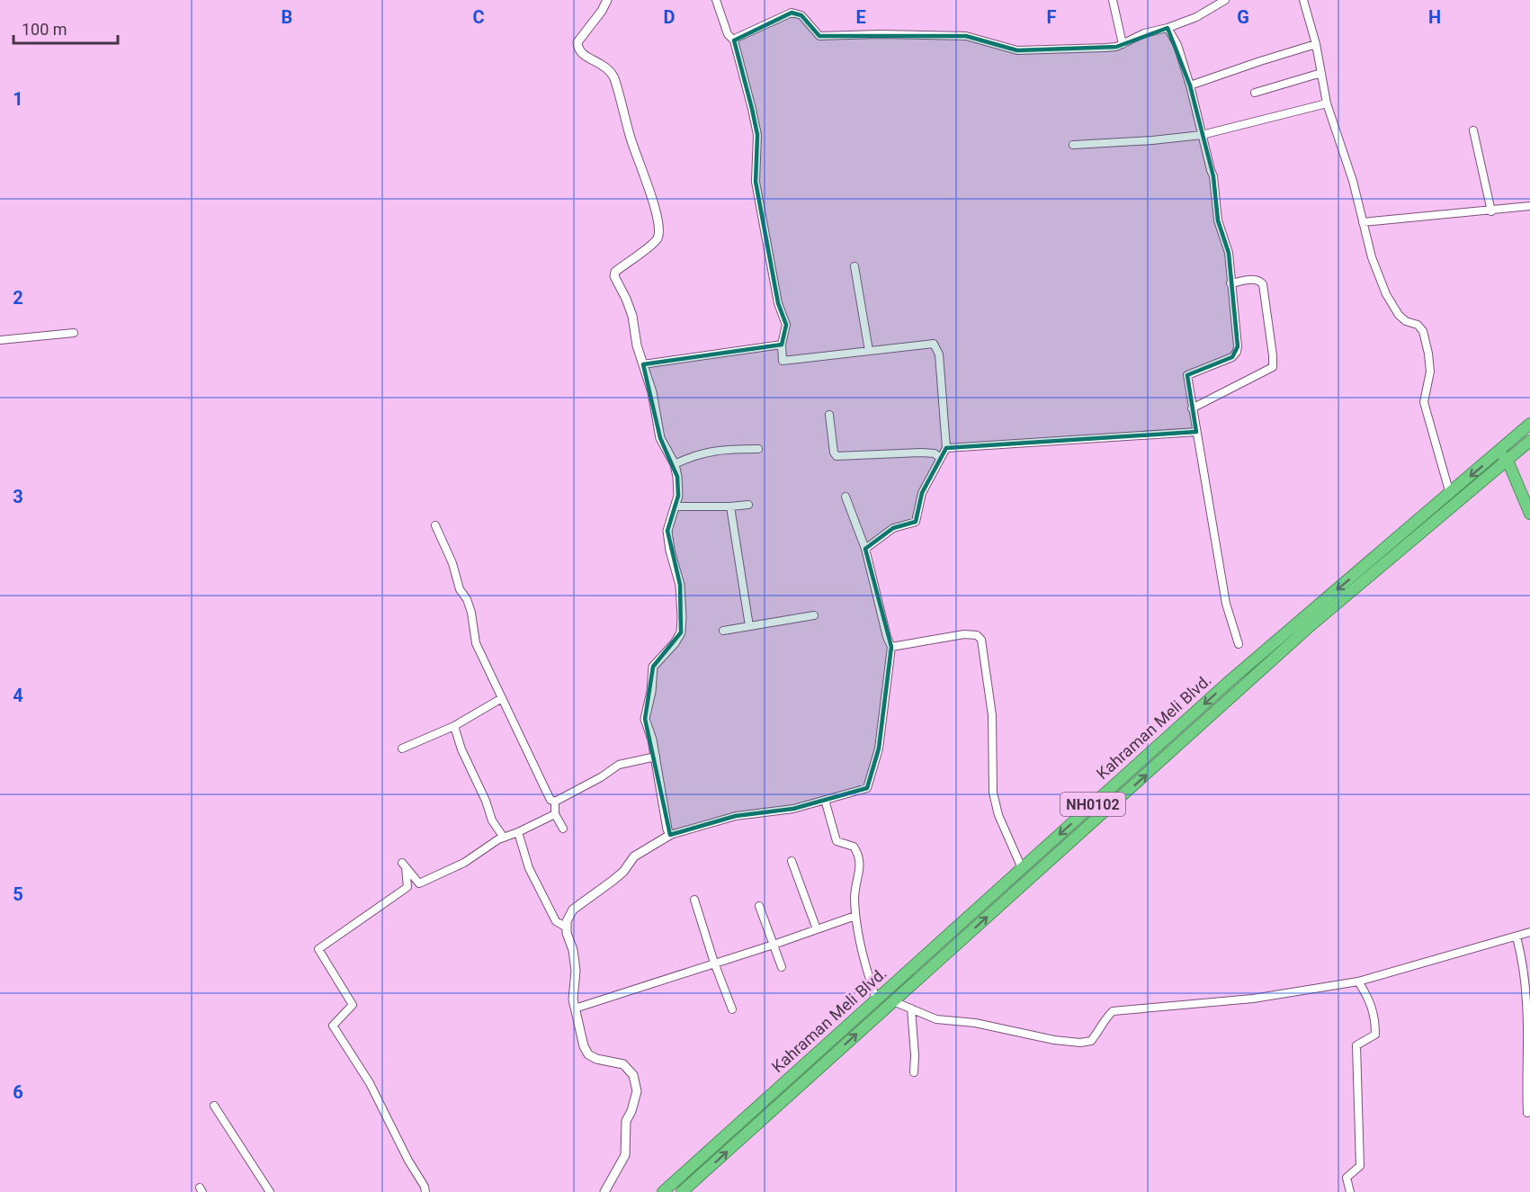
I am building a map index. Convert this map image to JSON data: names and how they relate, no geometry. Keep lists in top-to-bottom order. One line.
{"streets":{"highway":["Kahraman Meli Blvd.","NH0102"]},"scale_bar":"100 m","grid":{"columns":["B","C","D","E","F","G","H"],"rows":["1","2","3","4","5","6"]}}
